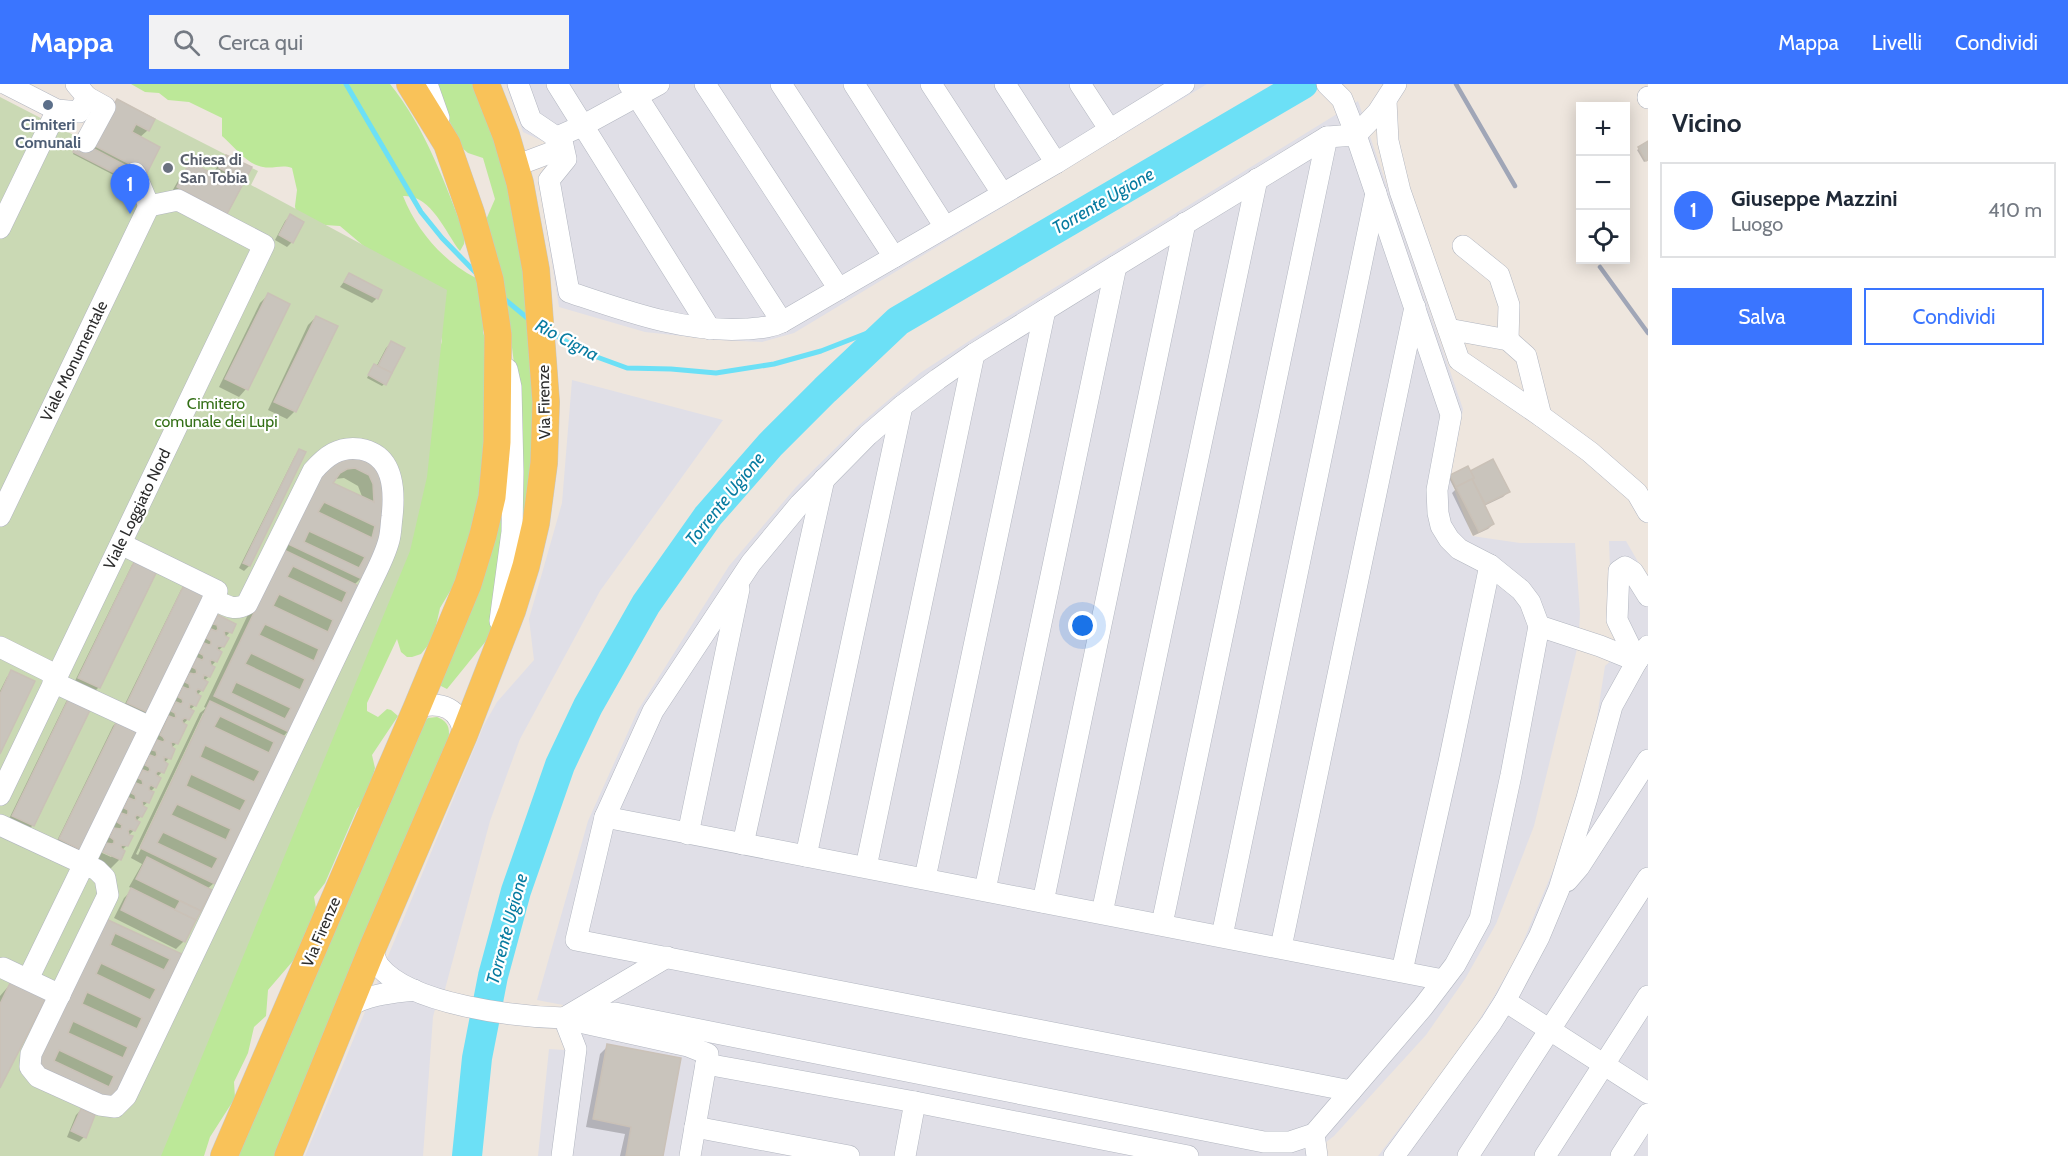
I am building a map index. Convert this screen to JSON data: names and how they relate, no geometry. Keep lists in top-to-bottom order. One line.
{"streets":{"main road":["Via Firenze"],"street":["Viale Monumentale","Viale Loggiato Nord"]},"crossings":[["Viale Monumentale","Viale Loggiato Nord"]],"water":["Torrente Ugione","Rio Cigna"],"parks":["Cimitero comunale dei Lupi"],"places":["Cimiteri Comunali","Chiesa di San Tobia"],"page":{"header":"Mappa","search":"Cerca qui","nav":["Mappa","Livelli","Condividi"],"heading":"Vicino","map_buttons":["+","−"],"list":[{"mark":"1","name":"Giuseppe Mazzini","note":"Luogo","value":"410 m"}],"pins":"1","buttons":["Salva","Condividi"]}}
